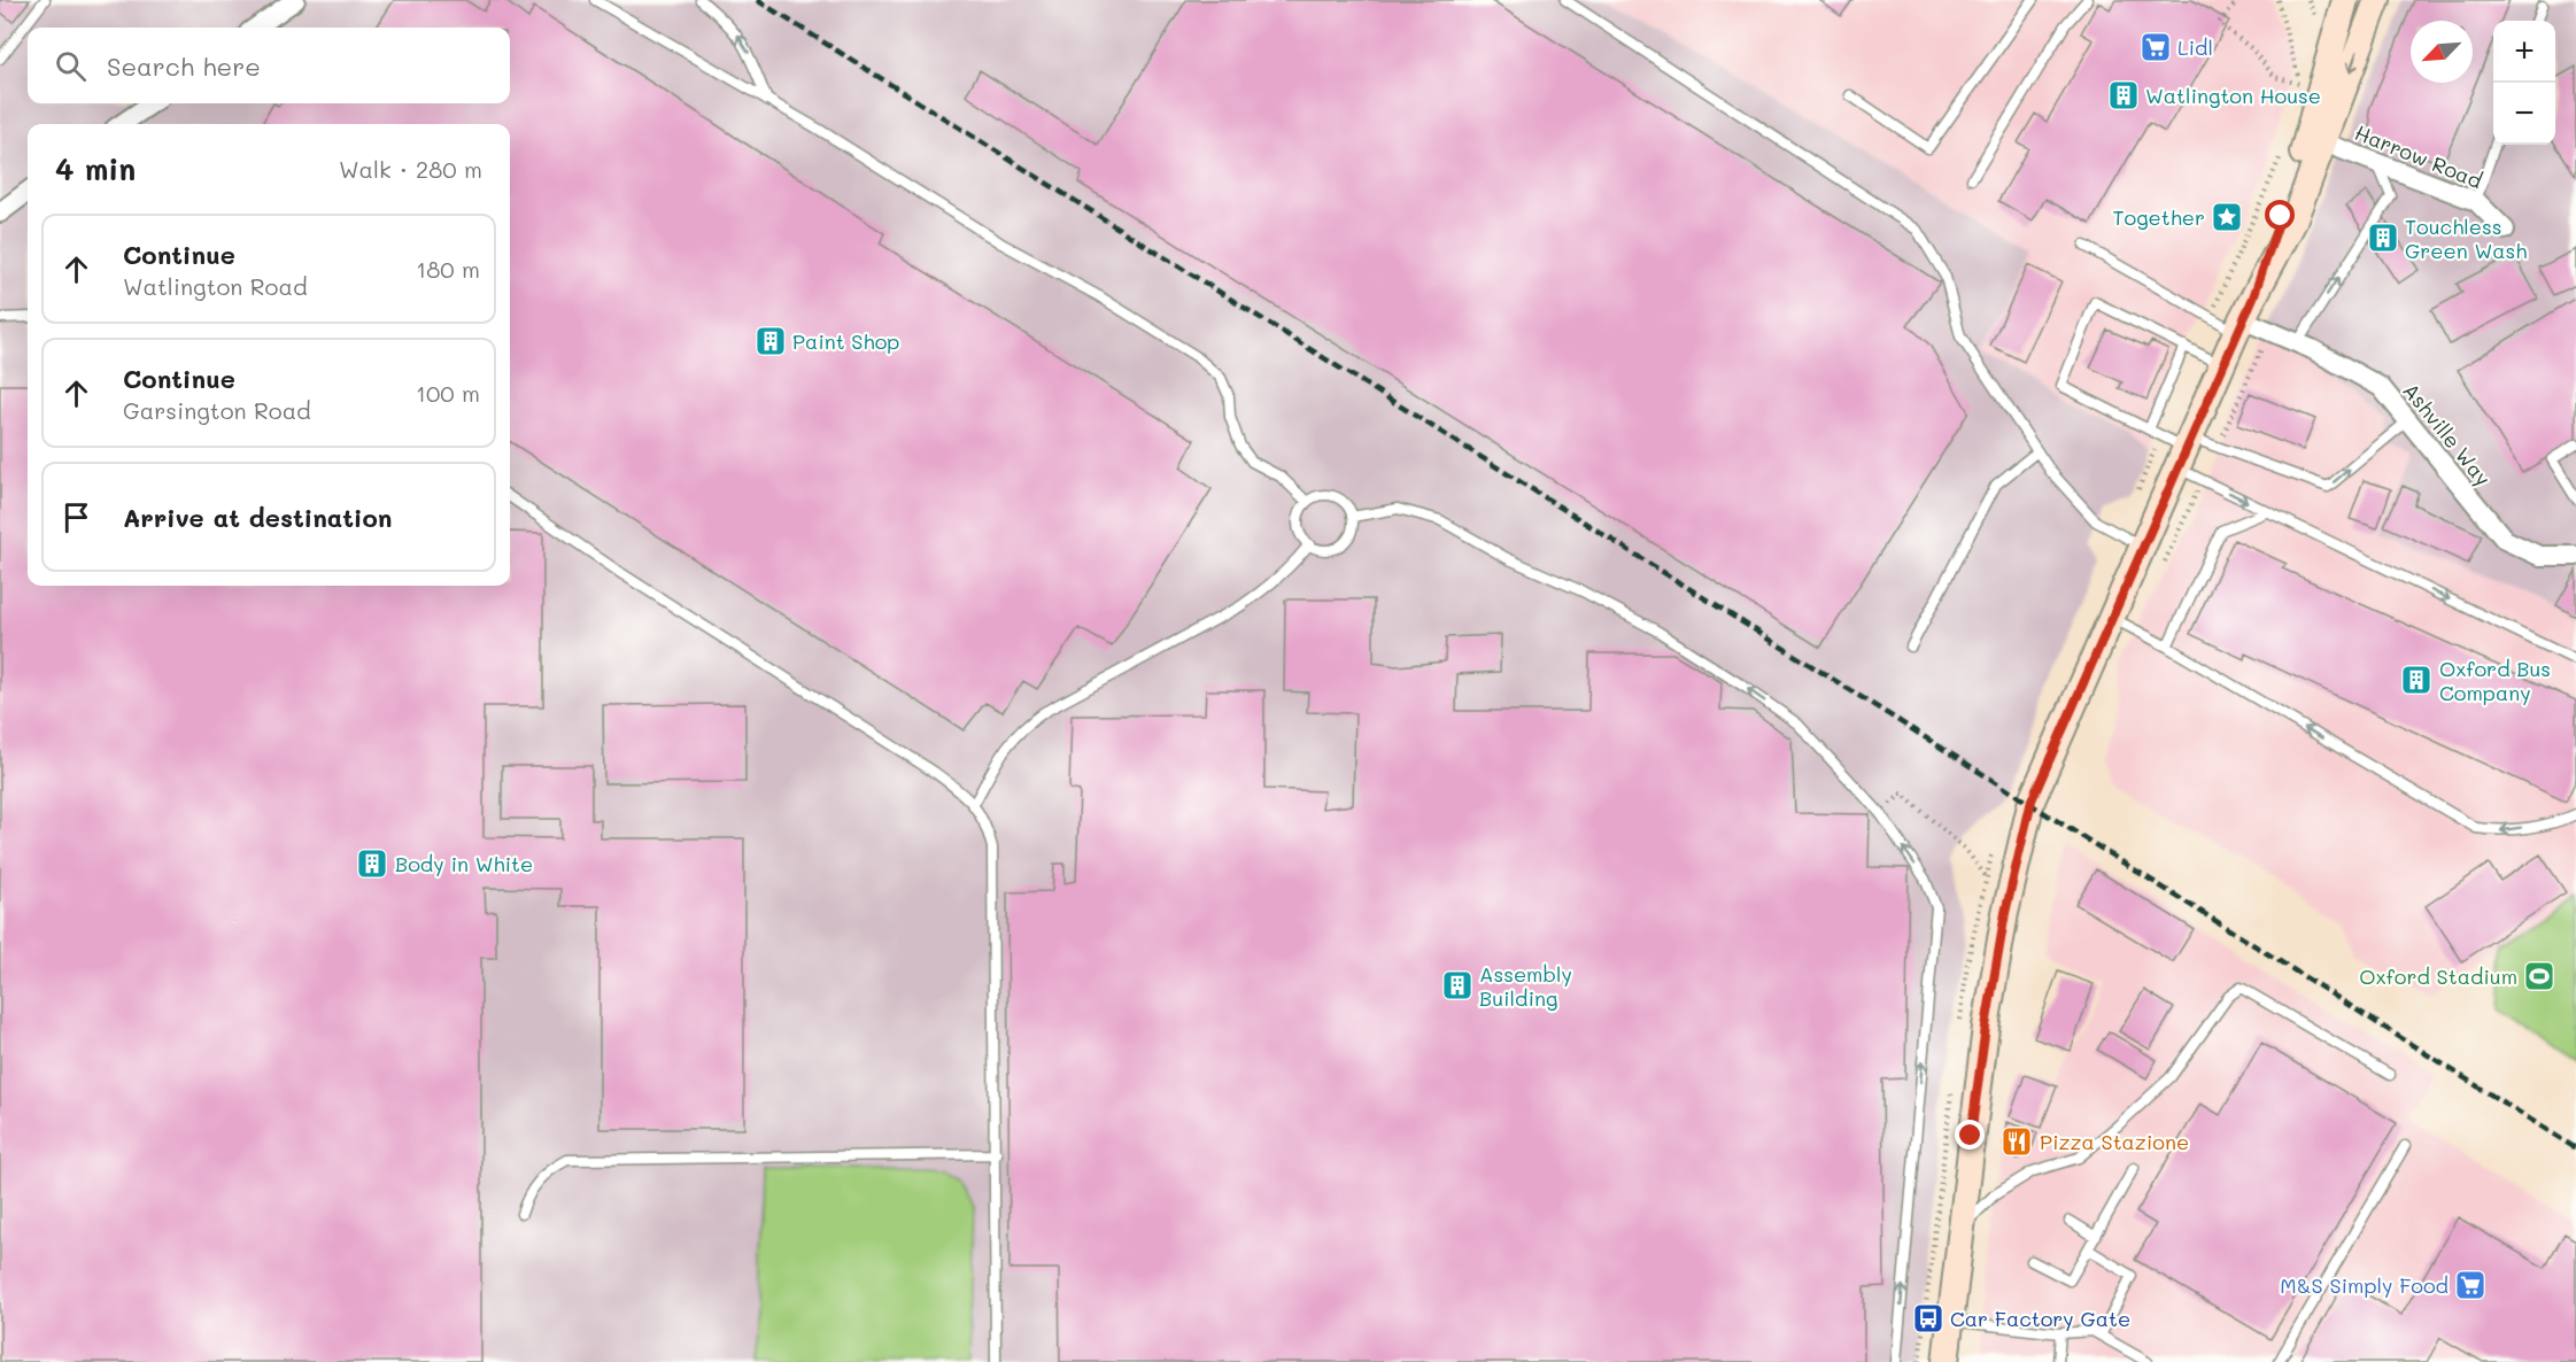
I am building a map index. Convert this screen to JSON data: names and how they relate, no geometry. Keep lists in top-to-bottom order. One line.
{"streets":{"street":["Harrow Road","Ashville Way"]},"places":{"supermarket":["Lidl","M&S Simply Food"],"building":["Watlington House","Touchless Green Wash","Paint Shop","Oxford Bus Company","Body in White","Assembly Building"],"place":["Together"],"sports":["Oxford Stadium"],"restaurant":["Pizza Stazione"],"bus stop":["Car Factory Gate"]},"north":"bottom left","page":{"map_buttons":["+","−"],"search":"Search here","heading":["4 min","Walk · 280 m"],"list":[["Continue","Watlington Road","180 m"],["Continue","Garsington Road","100 m"],"Arrive at destination"]}}
